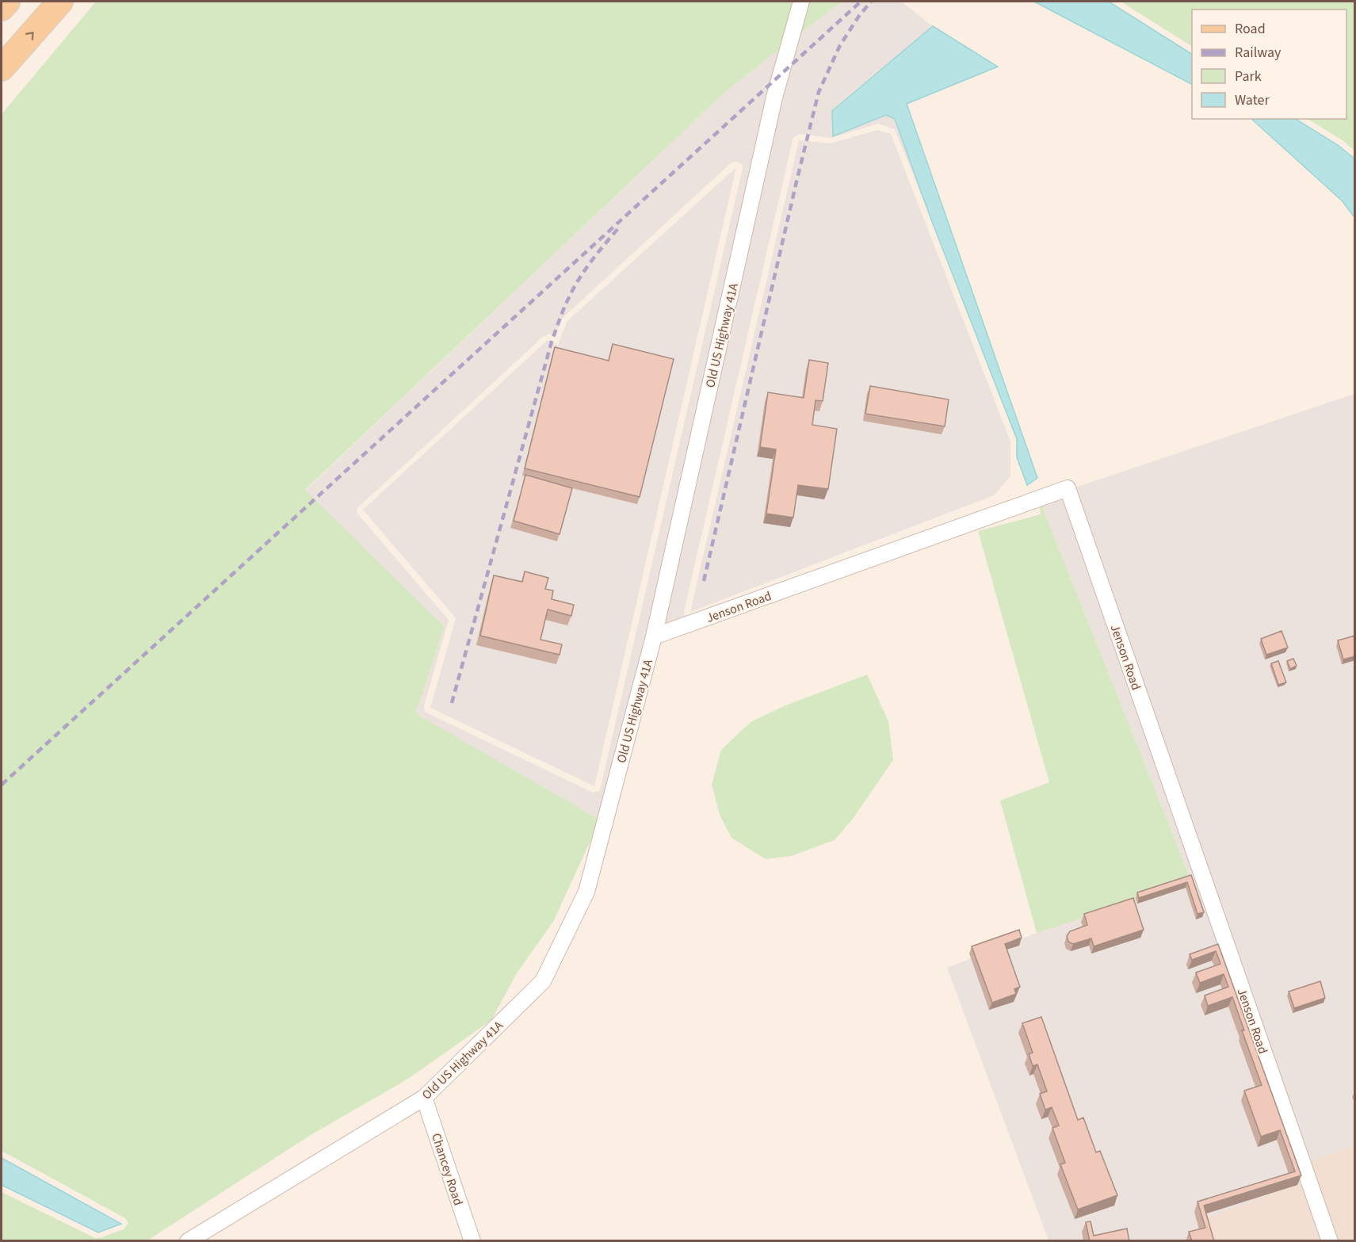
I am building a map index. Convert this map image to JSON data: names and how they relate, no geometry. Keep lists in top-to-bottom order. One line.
{"streets":{"street":["Old US Highway 41A","Jenson Road","Chancey Road"]},"crossings":[["Old US Highway 41A","Jenson Road"],["Old US Highway 41A","Chancey Road"]],"legend":["Road","Railway","Park","Water"]}
